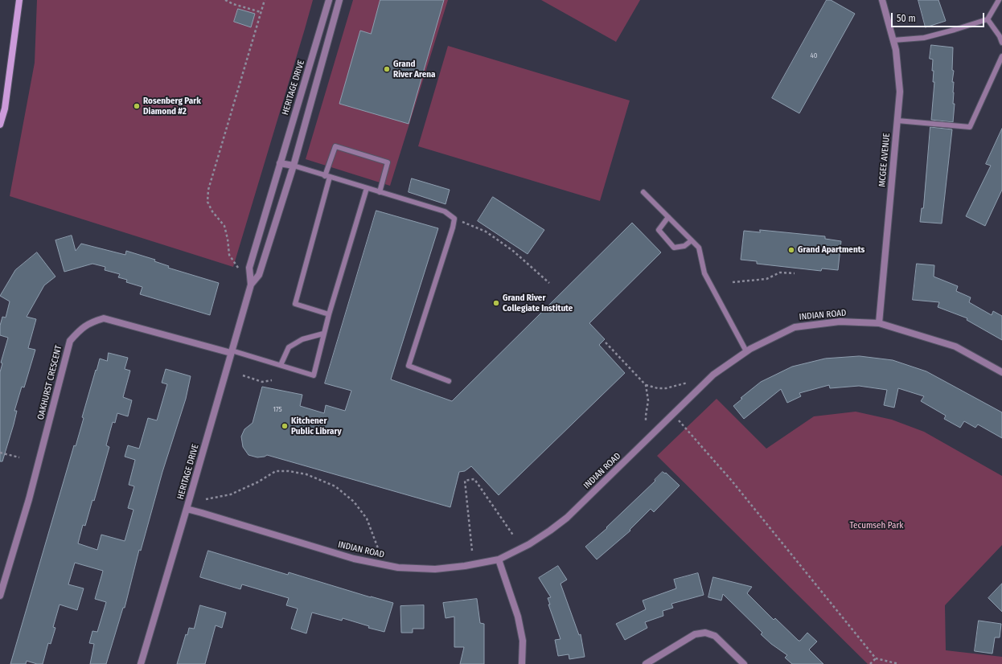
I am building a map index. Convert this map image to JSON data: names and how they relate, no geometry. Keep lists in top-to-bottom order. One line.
{"streets":{"street":["HERITAGE DRIVE","MCGEE AVENUE","INDIAN ROAD","OAKHURST CRESCENT"]},"crossings":[["HERITAGE DRIVE","INDIAN ROAD"],["HERITAGE DRIVE","OAKHURST CRESCENT"],["MCGEE AVENUE","INDIAN ROAD"]],"parks":["Tecumseh Park"],"places":["Grand River Arena","Rosenberg Park Diamond #2","Grand Apartments","Grand River Collegiate Institute","Kitchener Public Library"],"house_numbers":["40","175"],"scale_bar":"50 m"}
